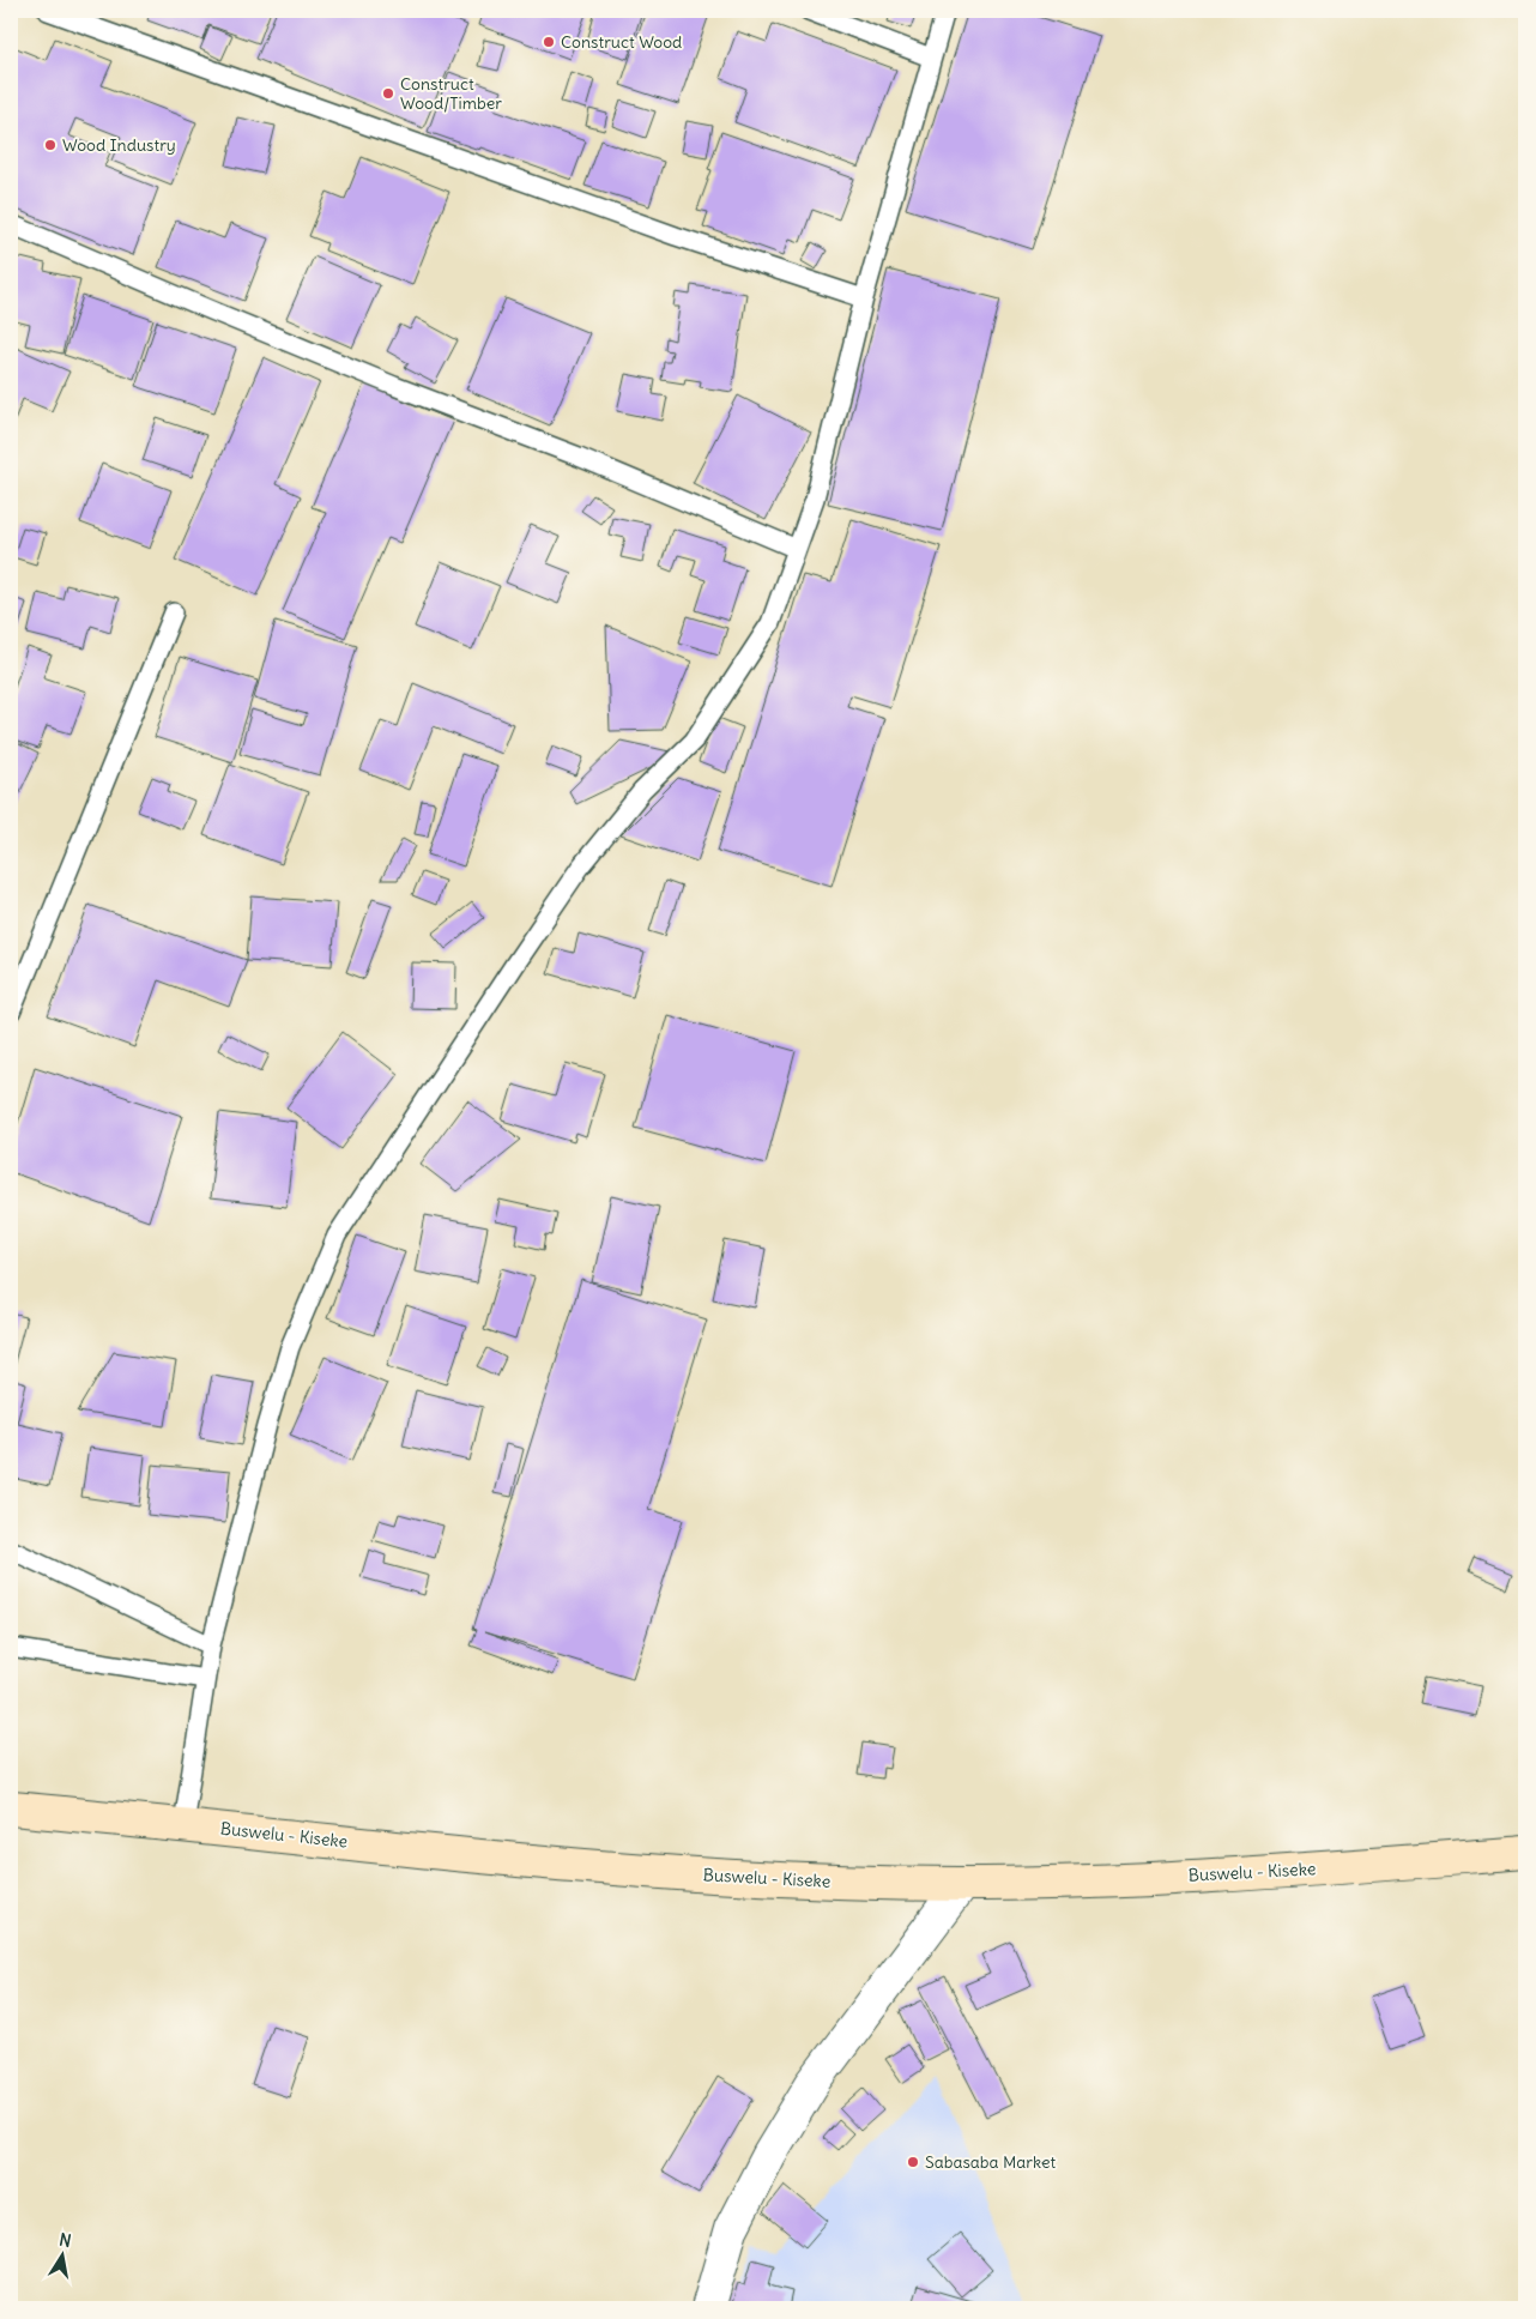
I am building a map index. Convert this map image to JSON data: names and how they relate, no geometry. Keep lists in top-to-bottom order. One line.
{"streets":{"main road":["Buswelu - Kiseke"]},"places":["Construct Wood","Construct Wood/Timber","Wood Industry","Sabasaba Market"],"north":"top"}
